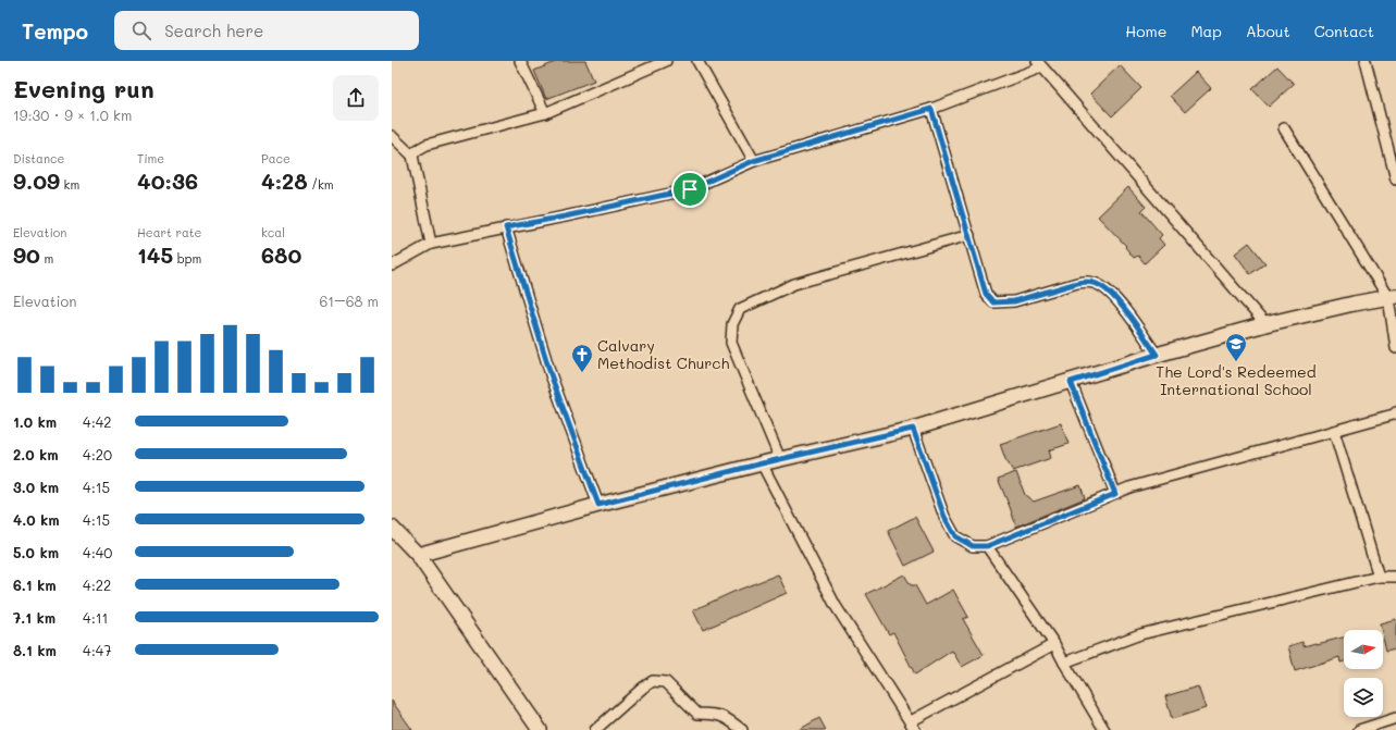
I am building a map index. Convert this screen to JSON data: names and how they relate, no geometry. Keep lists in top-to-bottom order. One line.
{"places":{"school or university":["The Lord's Redeemed International School"],"church":["Calvary Methodist Church"]},"north":"right","page":{"header":"Tempo","search":"Search here","nav":["Home","Map","About","Contact"],"heading":["Evening run","19:30 · 9 × 1.0 km"],"stats":[["Distance","9.09 km"],["Time","40:36"],["Pace","4:28 /km"],["Elevation","90 m"],["Heart rate","145 bpm"],["kcal","680"]],"chart":["Elevation","61–68 m"],"list":[{"name":"1.0 km","note":"4:42"},{"name":"2.0 km","note":"4:20"},{"name":"3.0 km","note":"4:15"},{"name":"4.0 km","note":"4:15"},{"name":"5.0 km","note":"4:40"},{"name":"6.1 km","note":"4:22"},{"name":"7.1 km","note":"4:11"},{"name":"8.1 km","note":"4:47"}]}}
